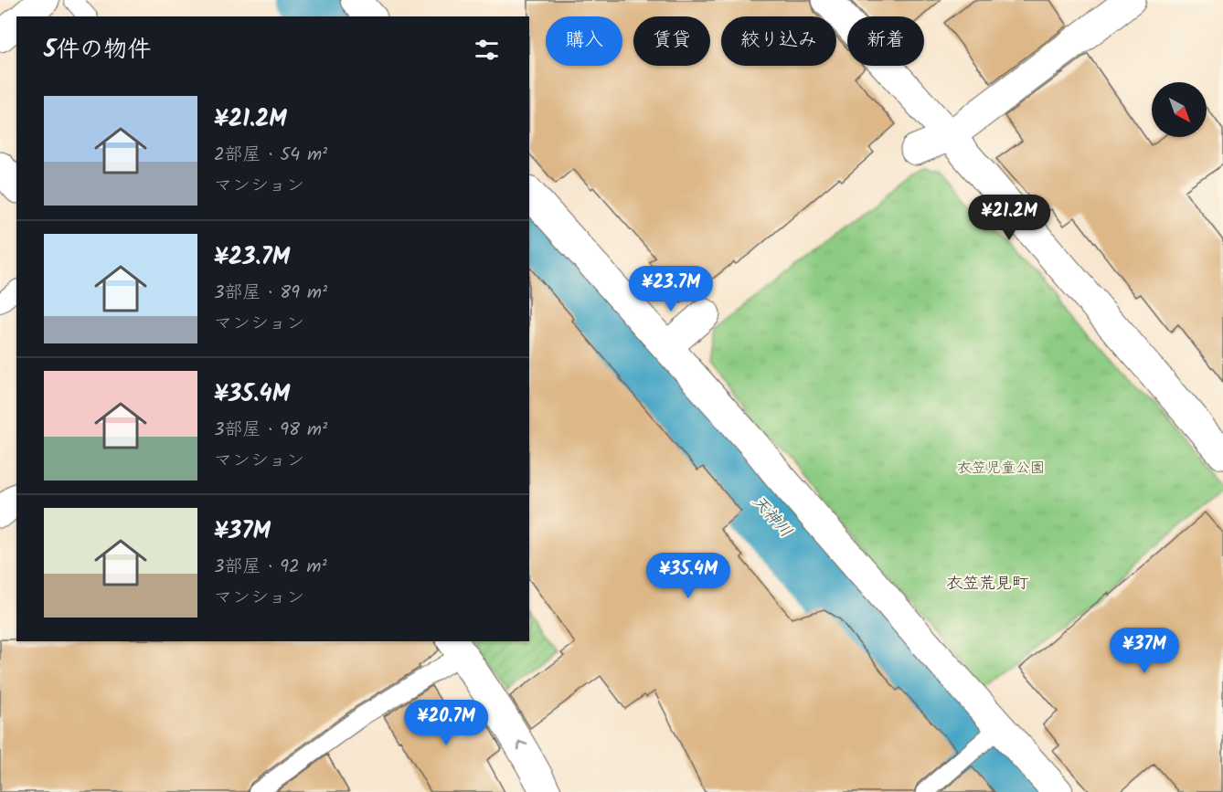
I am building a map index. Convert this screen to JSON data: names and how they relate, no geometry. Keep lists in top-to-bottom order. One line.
{"districts":["衣笠荒見町"],"water":["天神川"],"parks":["衣笠児童公園"],"north":"bottom right","page":{"chip":["購入","賃貸","絞り込み","新着"],"heading":"5件の物件","list":[{"name":"¥21.2M","note":"2部屋 · 54 m² · マンション"},{"name":"¥23.7M","note":"3部屋 · 89 m² · マンション"},{"name":"¥35.4M","note":"3部屋 · 98 m² · マンション"},{"name":"¥37M","note":"3部屋 · 92 m² · マンション"}],"price":["¥21.2M","¥23.7M","¥35.4M","¥37M","¥20.7M"]}}
